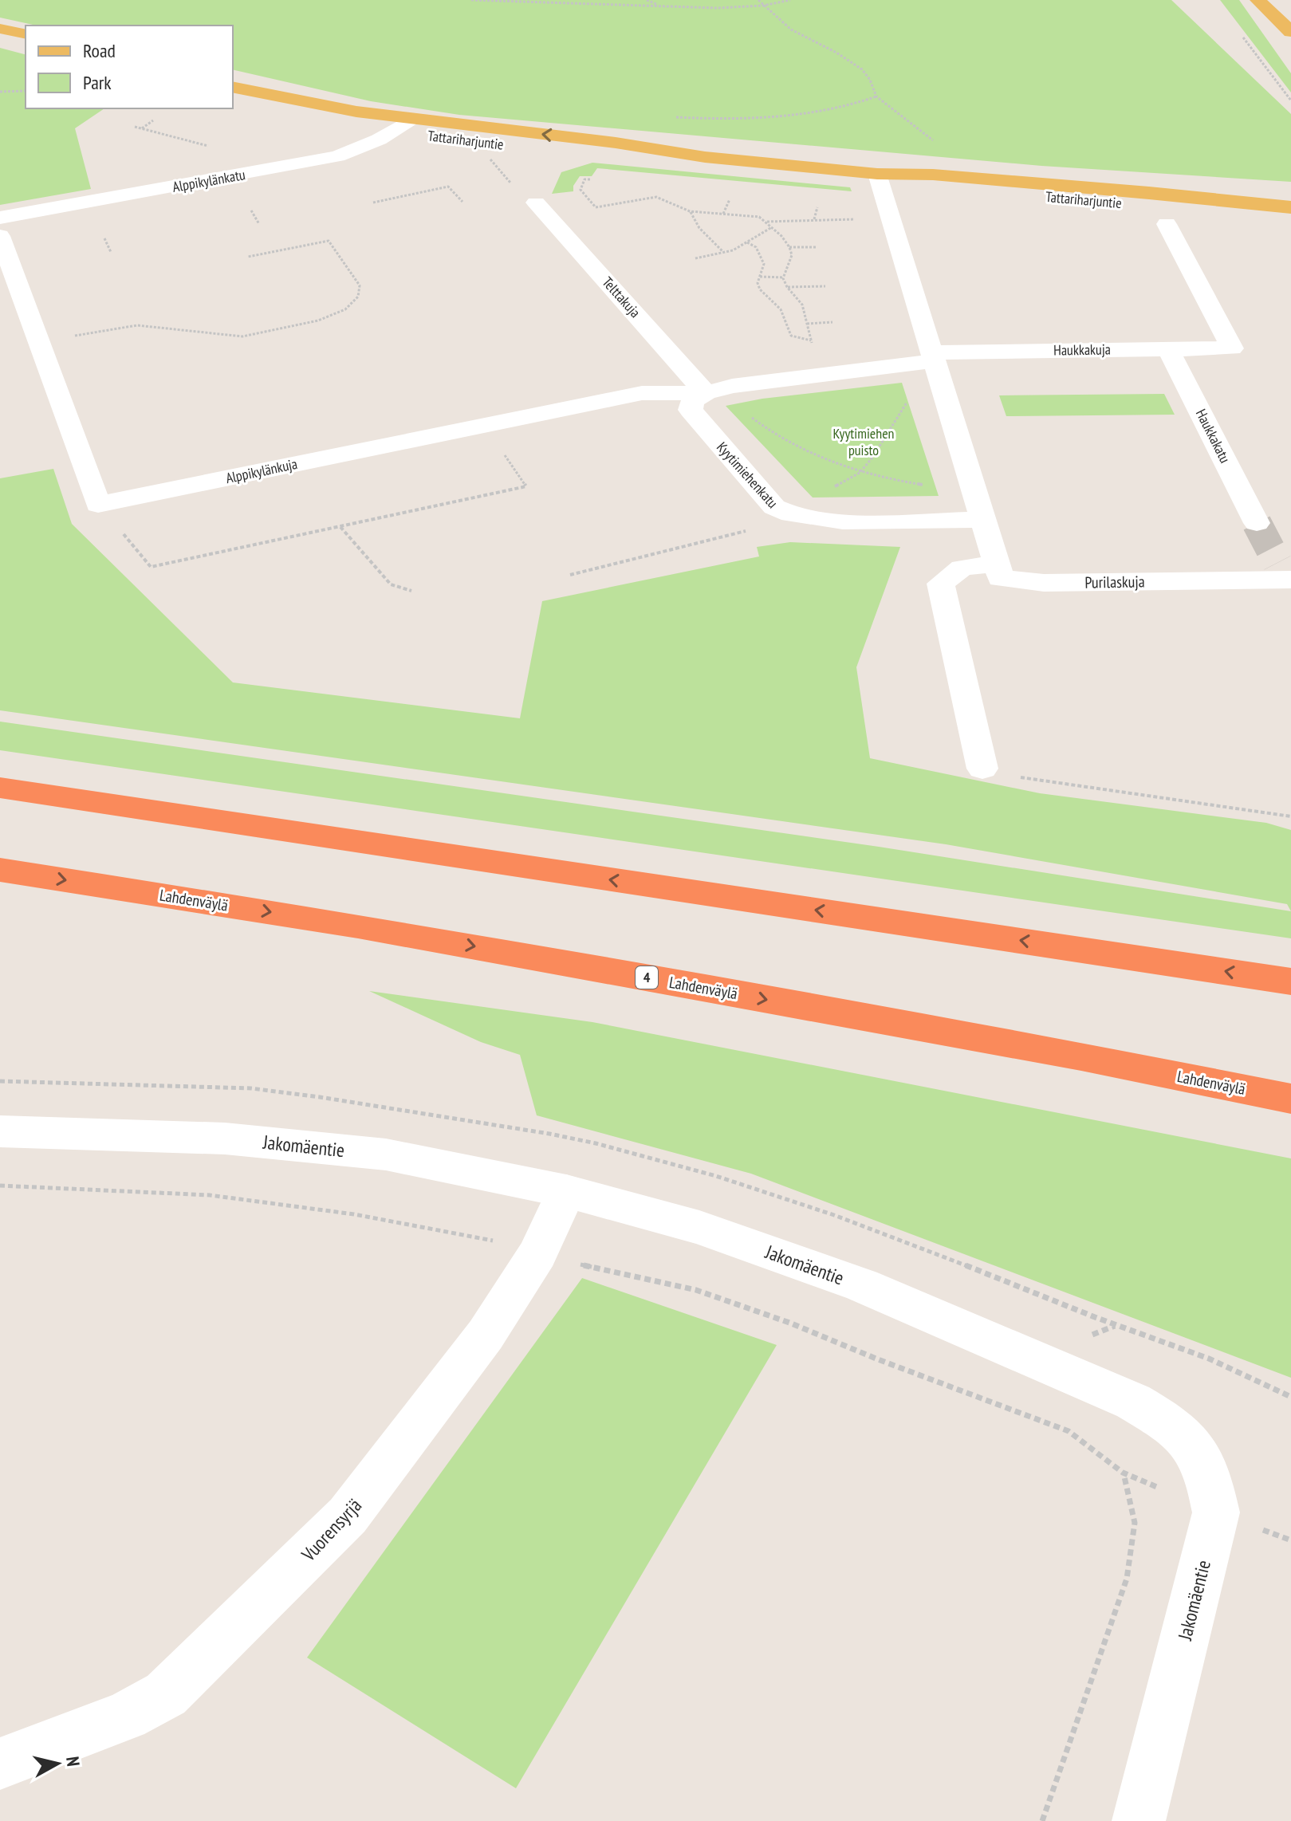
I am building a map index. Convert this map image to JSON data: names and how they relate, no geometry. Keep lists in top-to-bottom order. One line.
{"streets":{"highway":["Lahdenväylä","4"],"main road":["Tattariharjuntie"],"street":["Alppikylänkatu","Telttakuja","Haukkakuja","Haukkakatu","Alppikylänkuja","Kyytimiehenkatu","Purilaskuja","Jakomäentie","Vuorensyrjä"]},"crossings":[["Tattariharjuntie","Alppikylänkatu"],["Telttakuja","Alppikylänkuja"],["Telttakuja","Kyytimiehenkatu"],["Haukkakuja","Haukkakatu"],["Alppikylänkuja","Kyytimiehenkatu"],["Jakomäentie","Vuorensyrjä"]],"parks":["Kyytimiehen puisto"],"legend":["Road","Park"],"north":"right"}
